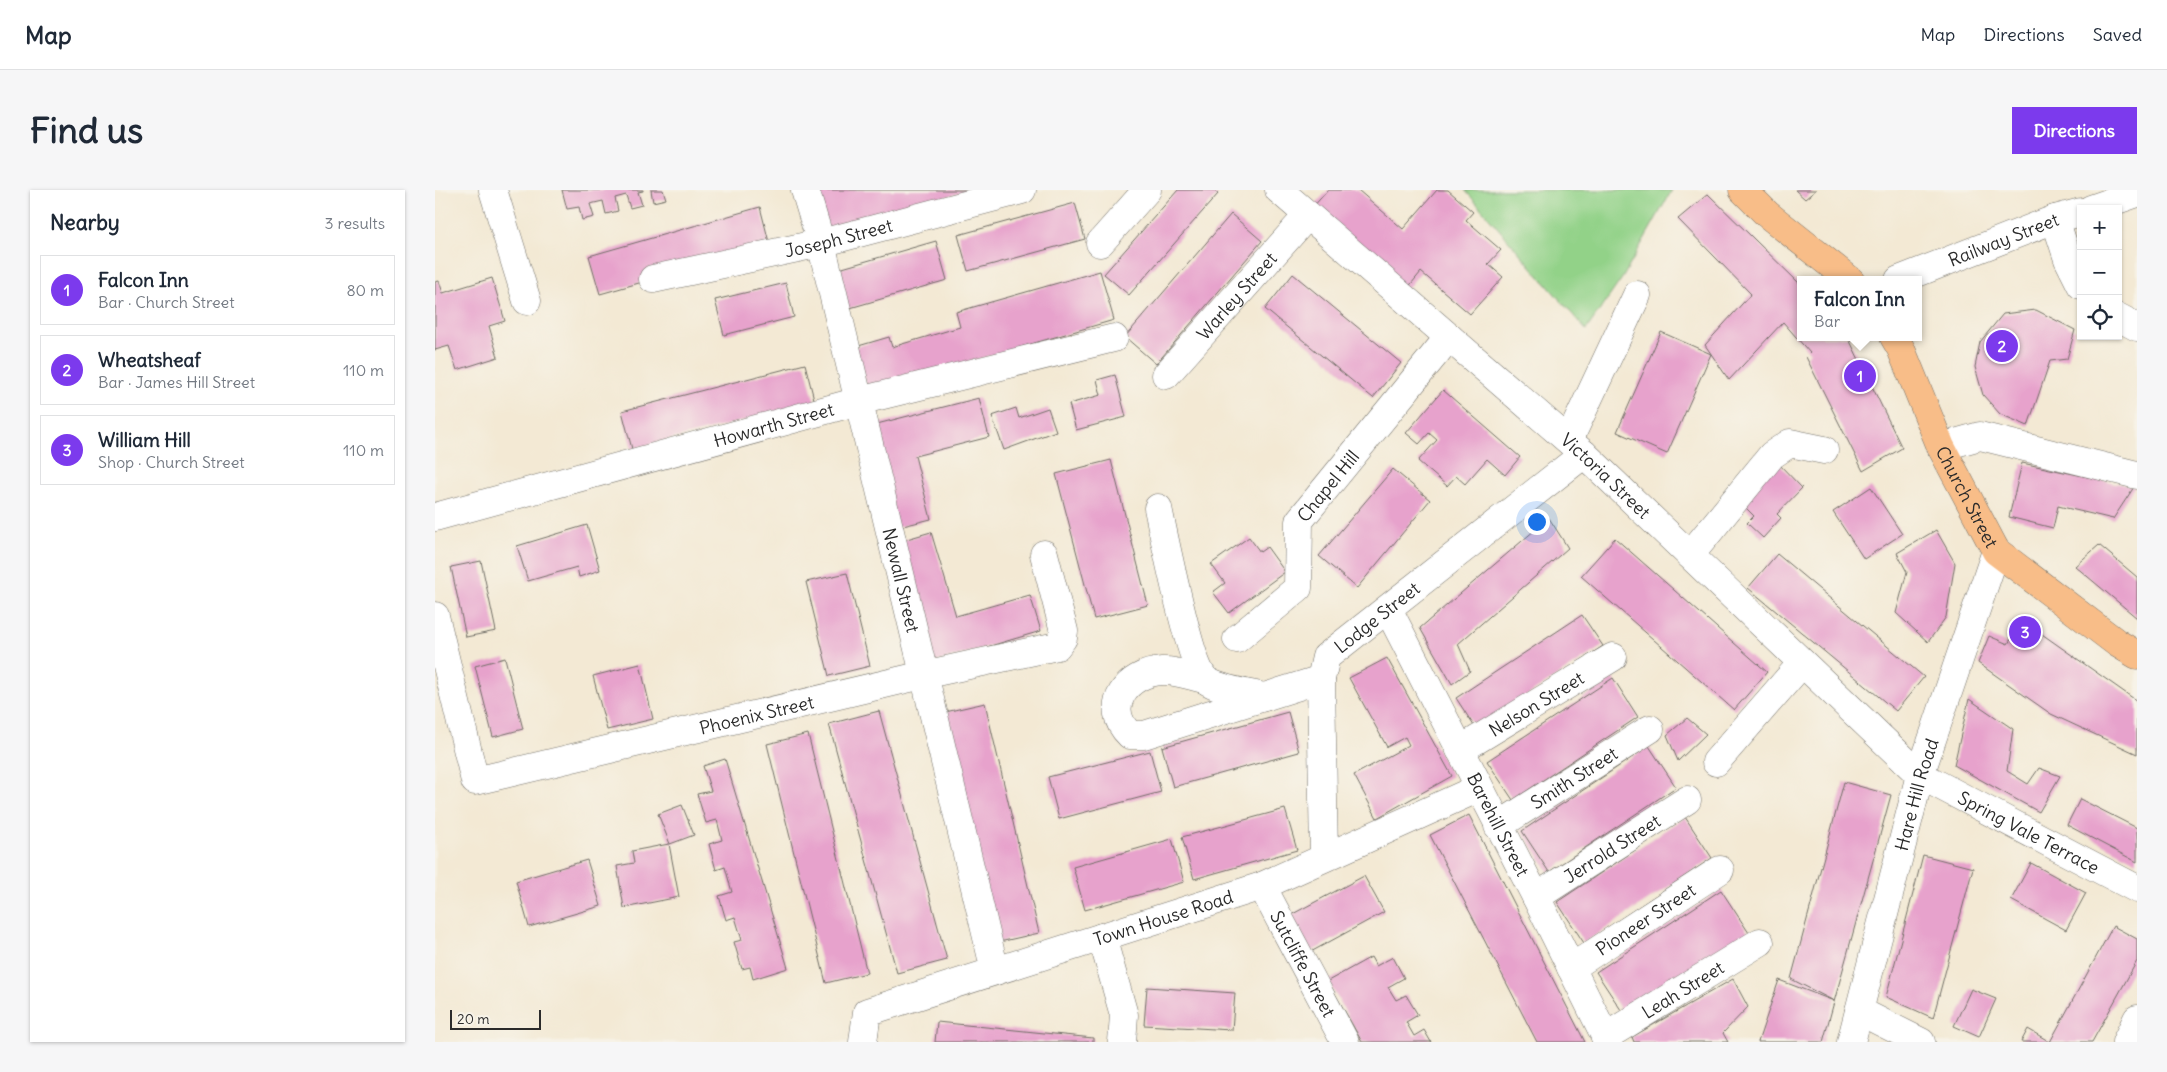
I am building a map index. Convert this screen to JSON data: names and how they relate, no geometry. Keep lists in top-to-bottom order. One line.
{"streets":{"highway":["Church Street"],"street":["Joseph Street","Railway Street","Warley Street","Howarth Street","Victoria Street","Chapel Hill","Newall Street","Lodge Street","Nelson Street","Phoenix Street","Smith Street","Hare Hill Road","Barehill Street","Spring Vale Terrace","Jerrold Street","Town House Road","Pioneer Street","Sutcliffe Street","Leah Street"]},"crossings":[["Joseph Street","Newall Street"],["Warley Street","Victoria Street"],["Howarth Street","Newall Street"],["Victoria Street","Chapel Hill"],["Victoria Street","Lodge Street"],["Victoria Street","Hare Hill Road"],["Victoria Street","Spring Vale Terrace"],["Church Street","Hare Hill Road"],["Newall Street","Phoenix Street"],["Newall Street","Town House Road"],["Lodge Street","Barehill Street"],["Lodge Street","Town House Road"],["Nelson Street","Barehill Street"],["Smith Street","Barehill Street"],["Hare Hill Road","Spring Vale Terrace"],["Barehill Street","Jerrold Street"],["Barehill Street","Town House Road"],["Barehill Street","Pioneer Street"],["Barehill Street","Leah Street"],["Town House Road","Sutcliffe Street"]],"scale_bar":"20 m","page":{"header":"Map","nav":["Map","Directions","Saved"],"buttons":"Directions","title":"Find us","heading":["Nearby","3 results"],"map_buttons":["+","−"],"list":[{"mark":"1","name":"Falcon Inn","note":"Bar · Church Street","value":"80 m"},{"mark":"2","name":"Wheatsheaf","note":"Bar · James Hill Street","value":"110 m"},{"mark":"3","name":"William Hill","note":"Shop · Church Street","value":"110 m"}],"popup":["Falcon Inn","Bar"],"pins":["2","1","3"],"scale":"20 m"}}
